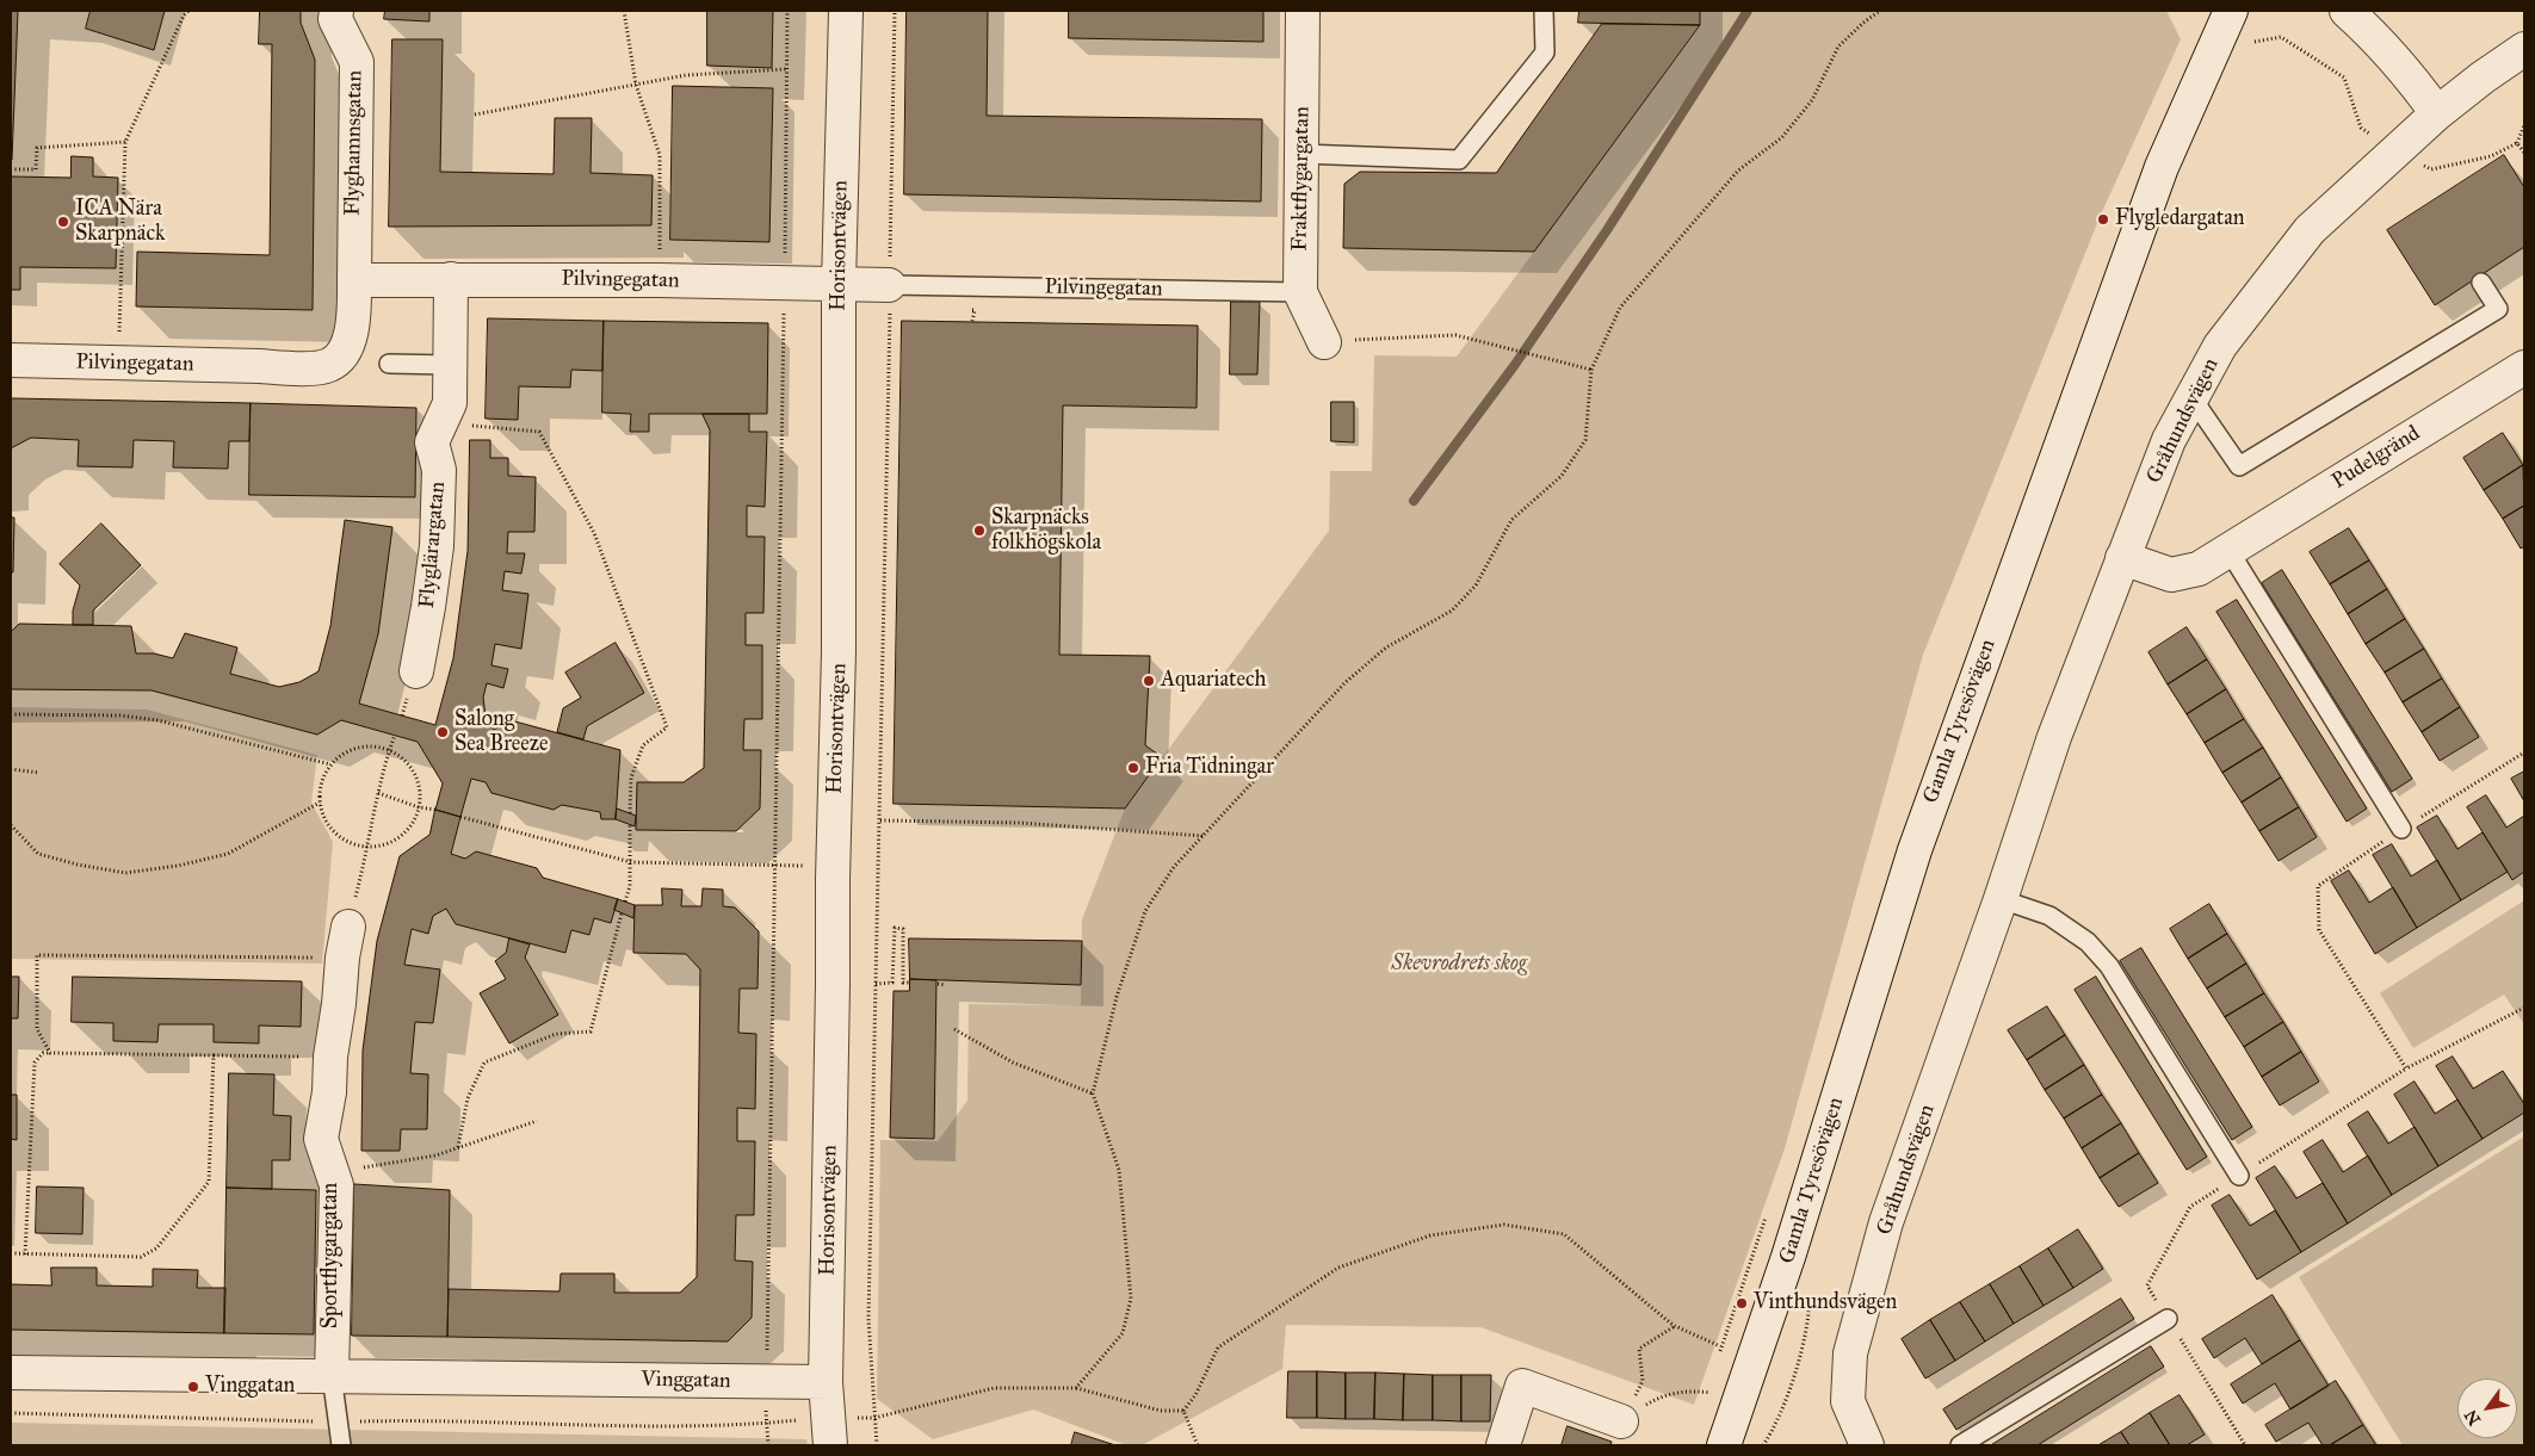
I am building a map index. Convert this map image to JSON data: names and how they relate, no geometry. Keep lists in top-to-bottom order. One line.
{"streets":{"street":["Flyghamnsgatan","Fraktflygargatan","Horisontvägen","Pilvingegatan","Gråhundsvägen","Pudelgränd","Flyglärargatan","Gamla Tyresövägen","Sportflygargatan","Vinggatan"]},"crossings":[["Flyghamnsgatan","Pilvingegatan"],["Fraktflygargatan","Pilvingegatan"],["Horisontvägen","Pilvingegatan"],["Horisontvägen","Vinggatan"],["Pilvingegatan","Flyglärargatan"],["Gråhundsvägen","Pudelgränd"],["Sportflygargatan","Vinggatan"]],"parks":["Skevrodrets skog"],"places":["Flygledargatan","ICA Nära Skarpnäck","Skarpnäcks folkhögskola","Aquariatech","Salong Sea Breeze","Fria Tidningar","Vinthundsvägen","Vinggatan"],"north":"bottom left"}
